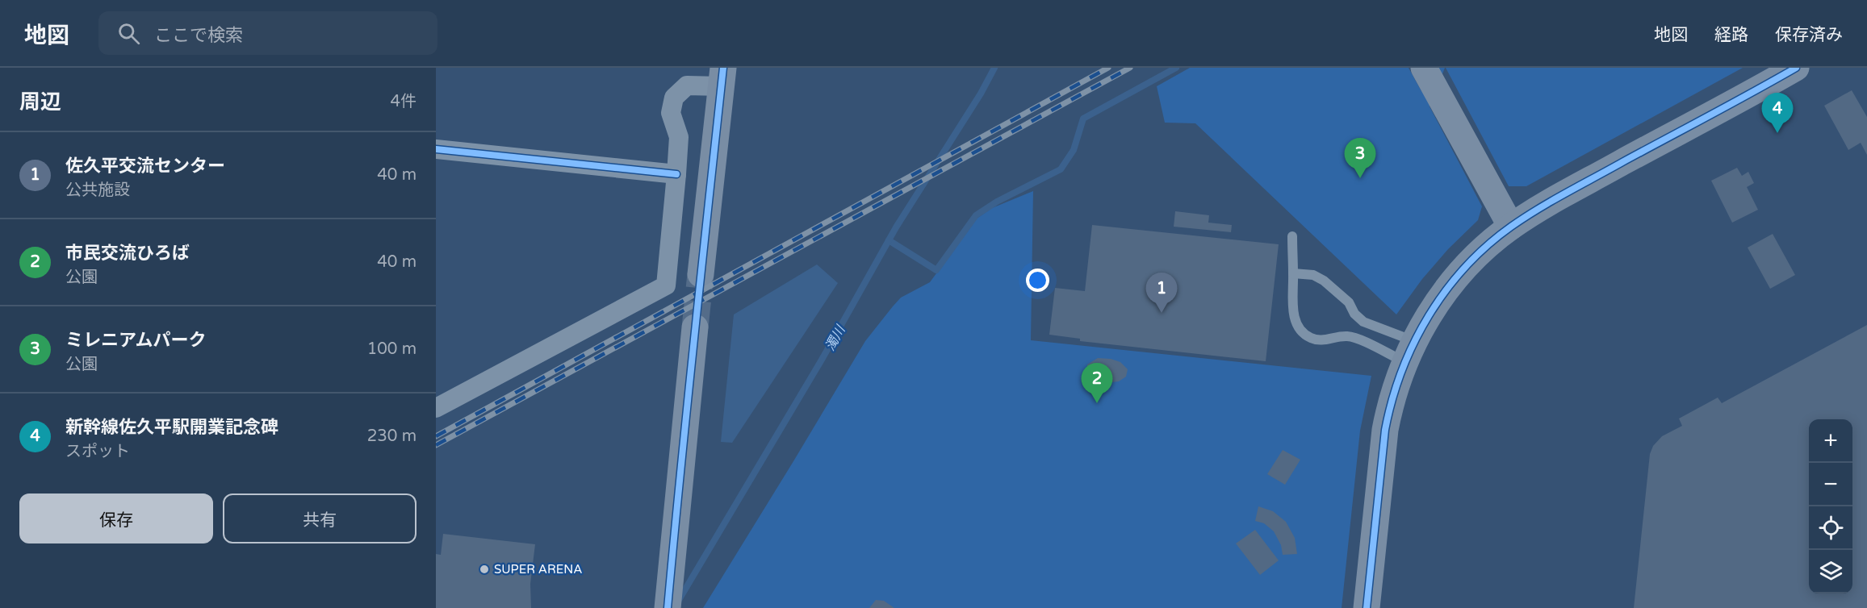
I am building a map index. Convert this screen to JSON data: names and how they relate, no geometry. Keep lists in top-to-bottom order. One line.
{"water":["濁川"],"places":["SUPER ARENA"],"page":{"header":"地図","search":"ここで検索","nav":["地図","経路","保存済み"],"heading":["周辺","4件"],"pins":["4","3","1","2"],"list":[{"mark":"1","name":"佐久平交流センター","note":"公共施設","value":"40 m"},{"mark":"2","name":"市民交流ひろば","note":"公園","value":"40 m"},{"mark":"3","name":"ミレニアムパーク","note":"公園","value":"100 m"},{"mark":"4","name":"新幹線佐久平駅開業記念碑","note":"スポット","value":"230 m"}],"map_buttons":["+","−"],"buttons":["保存","共有"]}}
